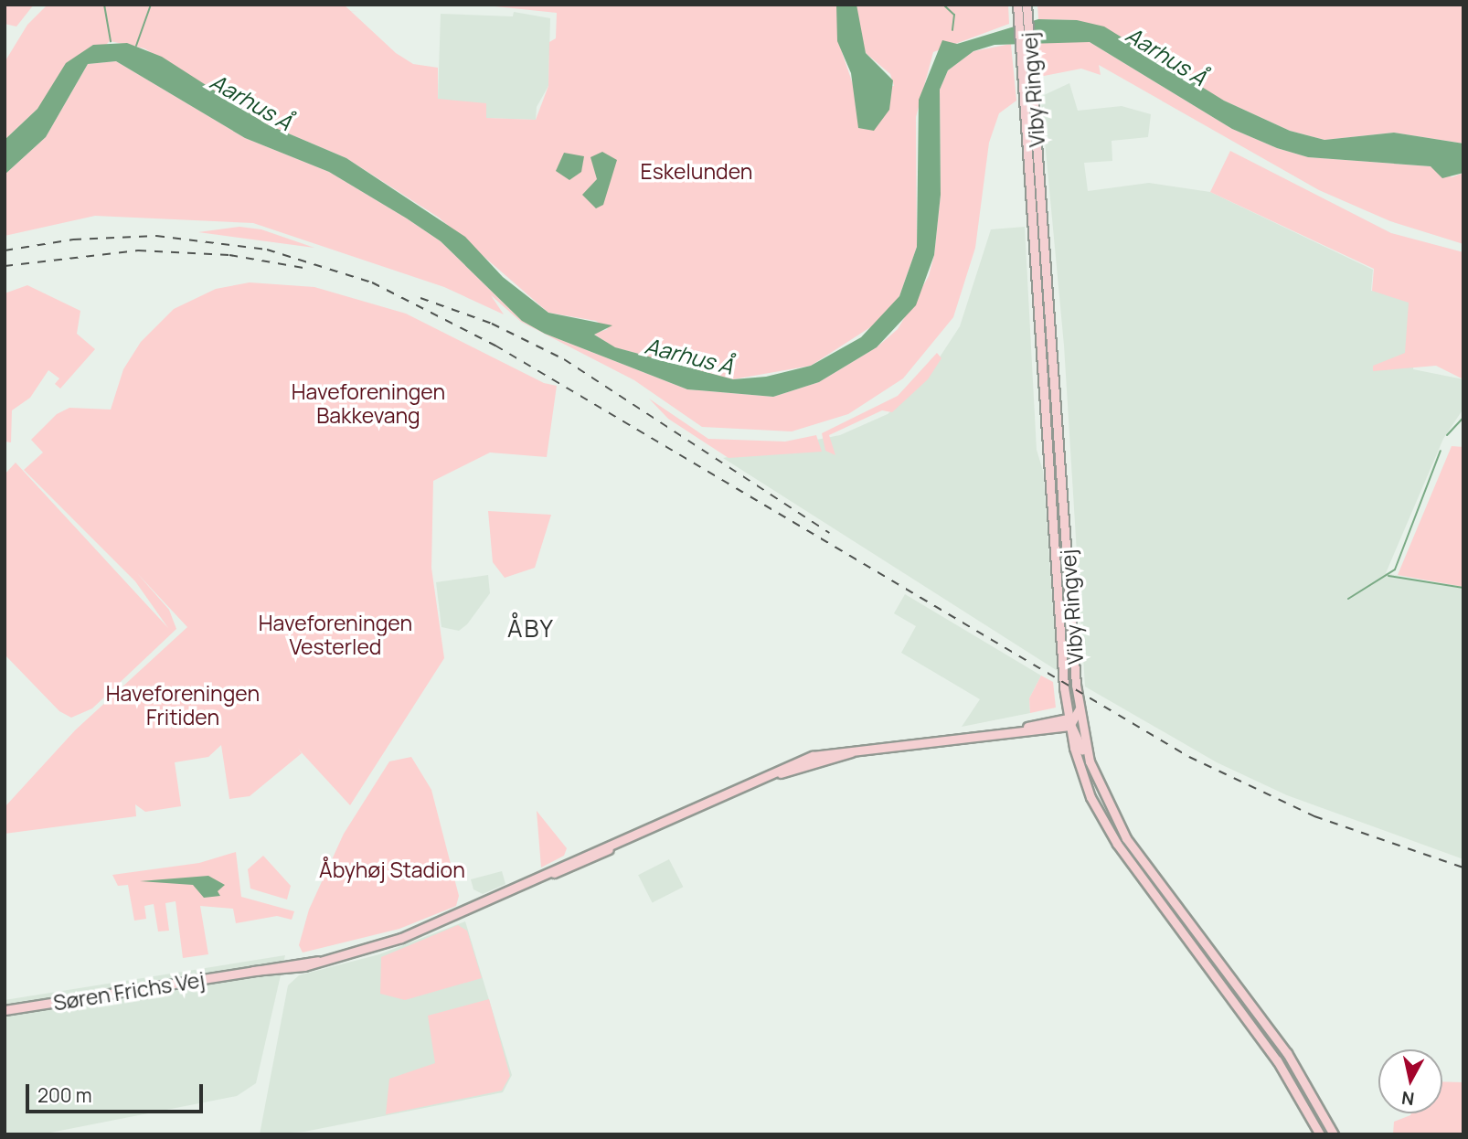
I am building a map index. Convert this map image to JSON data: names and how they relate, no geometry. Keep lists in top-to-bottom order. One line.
{"streets":{"main road":["Viby Ringvej","Søren Frichs Vej"]},"crossings":[["Viby Ringvej","Søren Frichs Vej"]],"districts":["ÅBY"],"water":["Aarhus Å"],"parks":["Eskelunden","Haveforeningen Bakkevang","Haveforeningen Vesterled","Haveforeningen Fritiden","Åbyhøj Stadion"],"scale_bar":"200 m","north":"bottom"}
